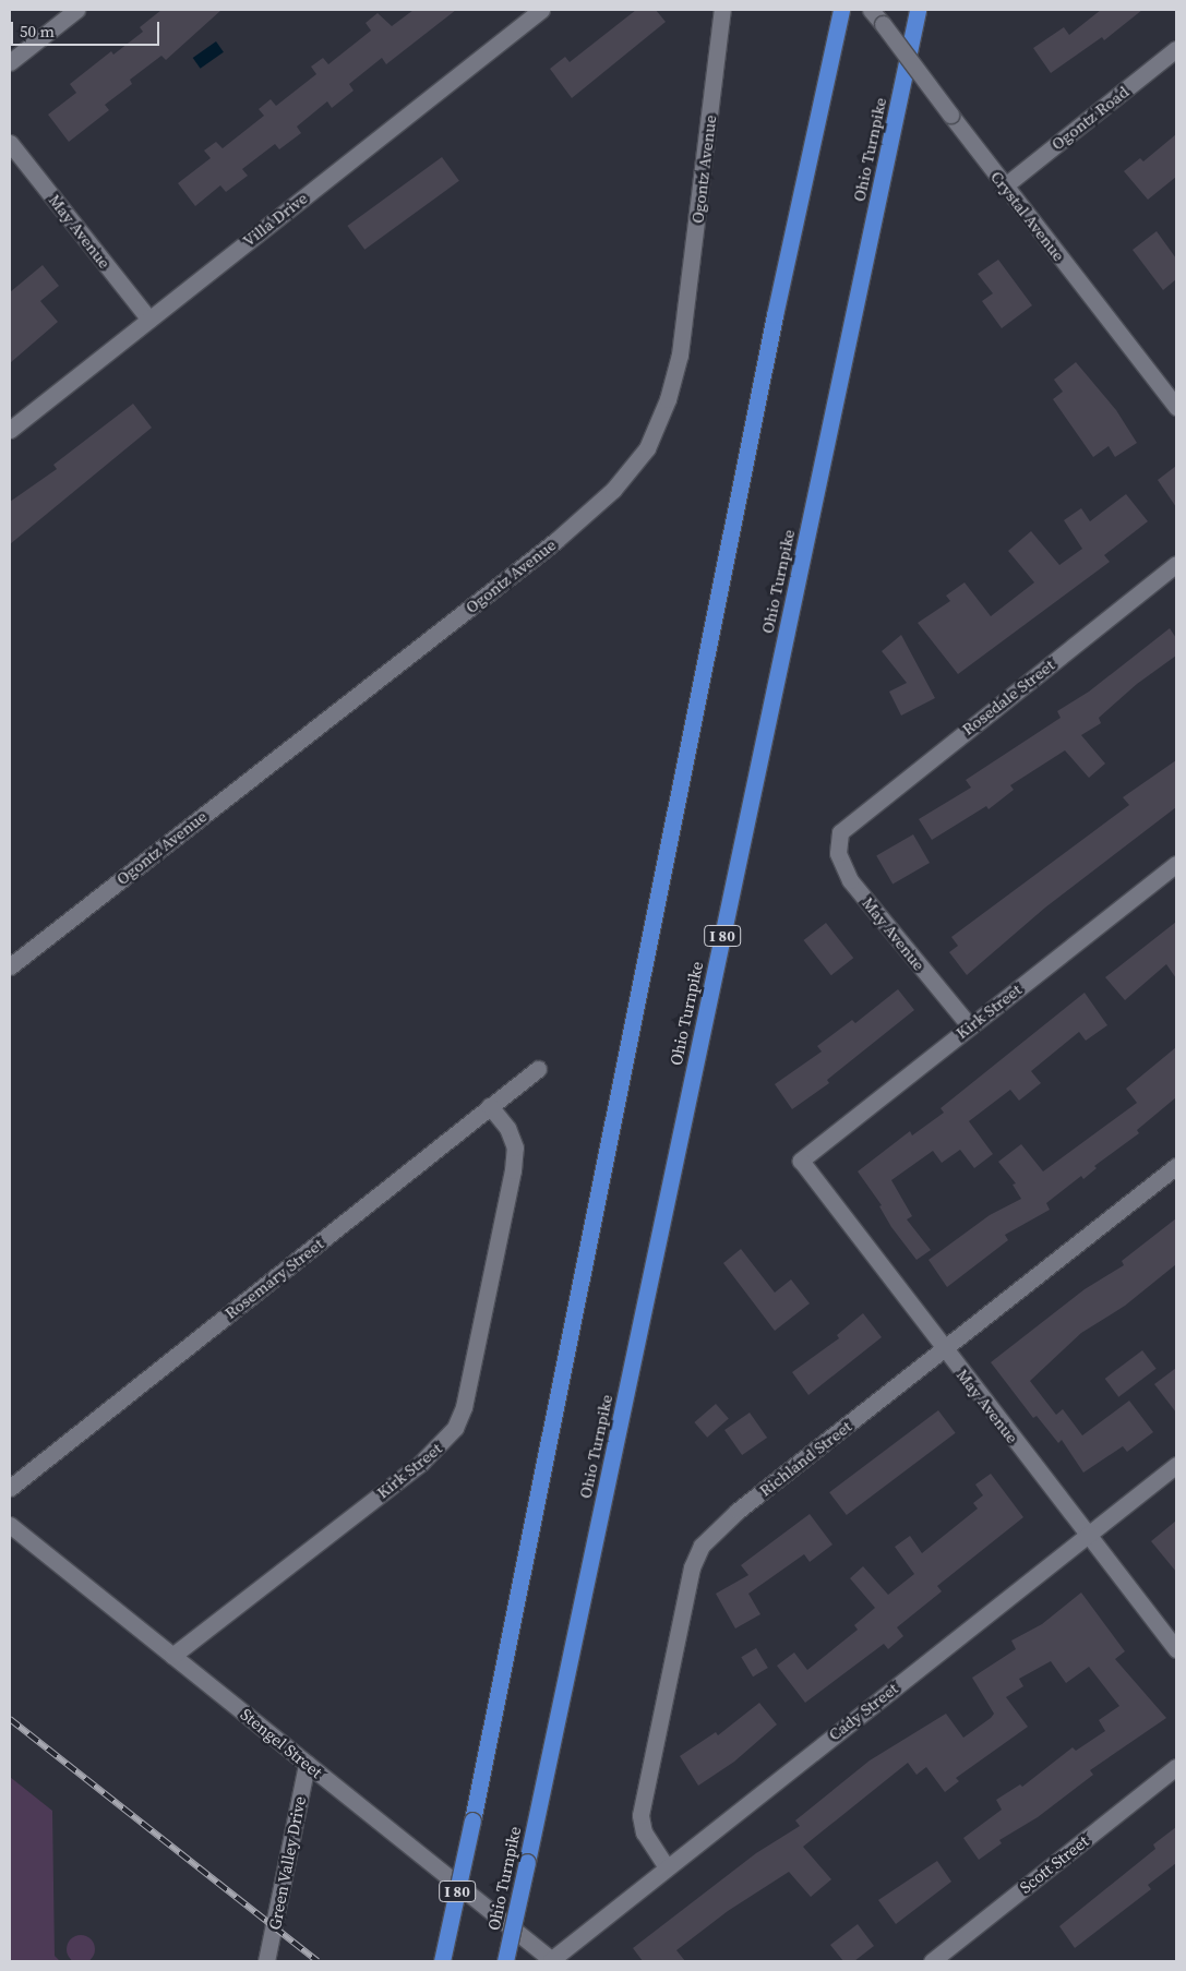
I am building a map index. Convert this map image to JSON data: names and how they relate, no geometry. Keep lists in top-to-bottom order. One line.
{"streets":{"highway":["Ohio Turnpike","I 80"],"street":["Ogontz Road","Ogontz Avenue","Crystal Avenue","Villa Drive","May Avenue","Rosedale Street","Kirk Street","Rosemary Street","Richland Street","Cady Street","Stengel Street","Green Valley Drive","Scott Street"]},"crossings":[["Ogontz Road","Crystal Avenue"],["Villa Drive","May Avenue"],["May Avenue","Rosedale Street"],["May Avenue","Kirk Street"],["May Avenue","Richland Street"],["May Avenue","Cady Street"],["Kirk Street","Rosemary Street"],["Kirk Street","Stengel Street"],["Richland Street","Cady Street"],["Cady Street","Stengel Street"],["Stengel Street","Green Valley Drive"]],"scale_bar":"50 m"}
